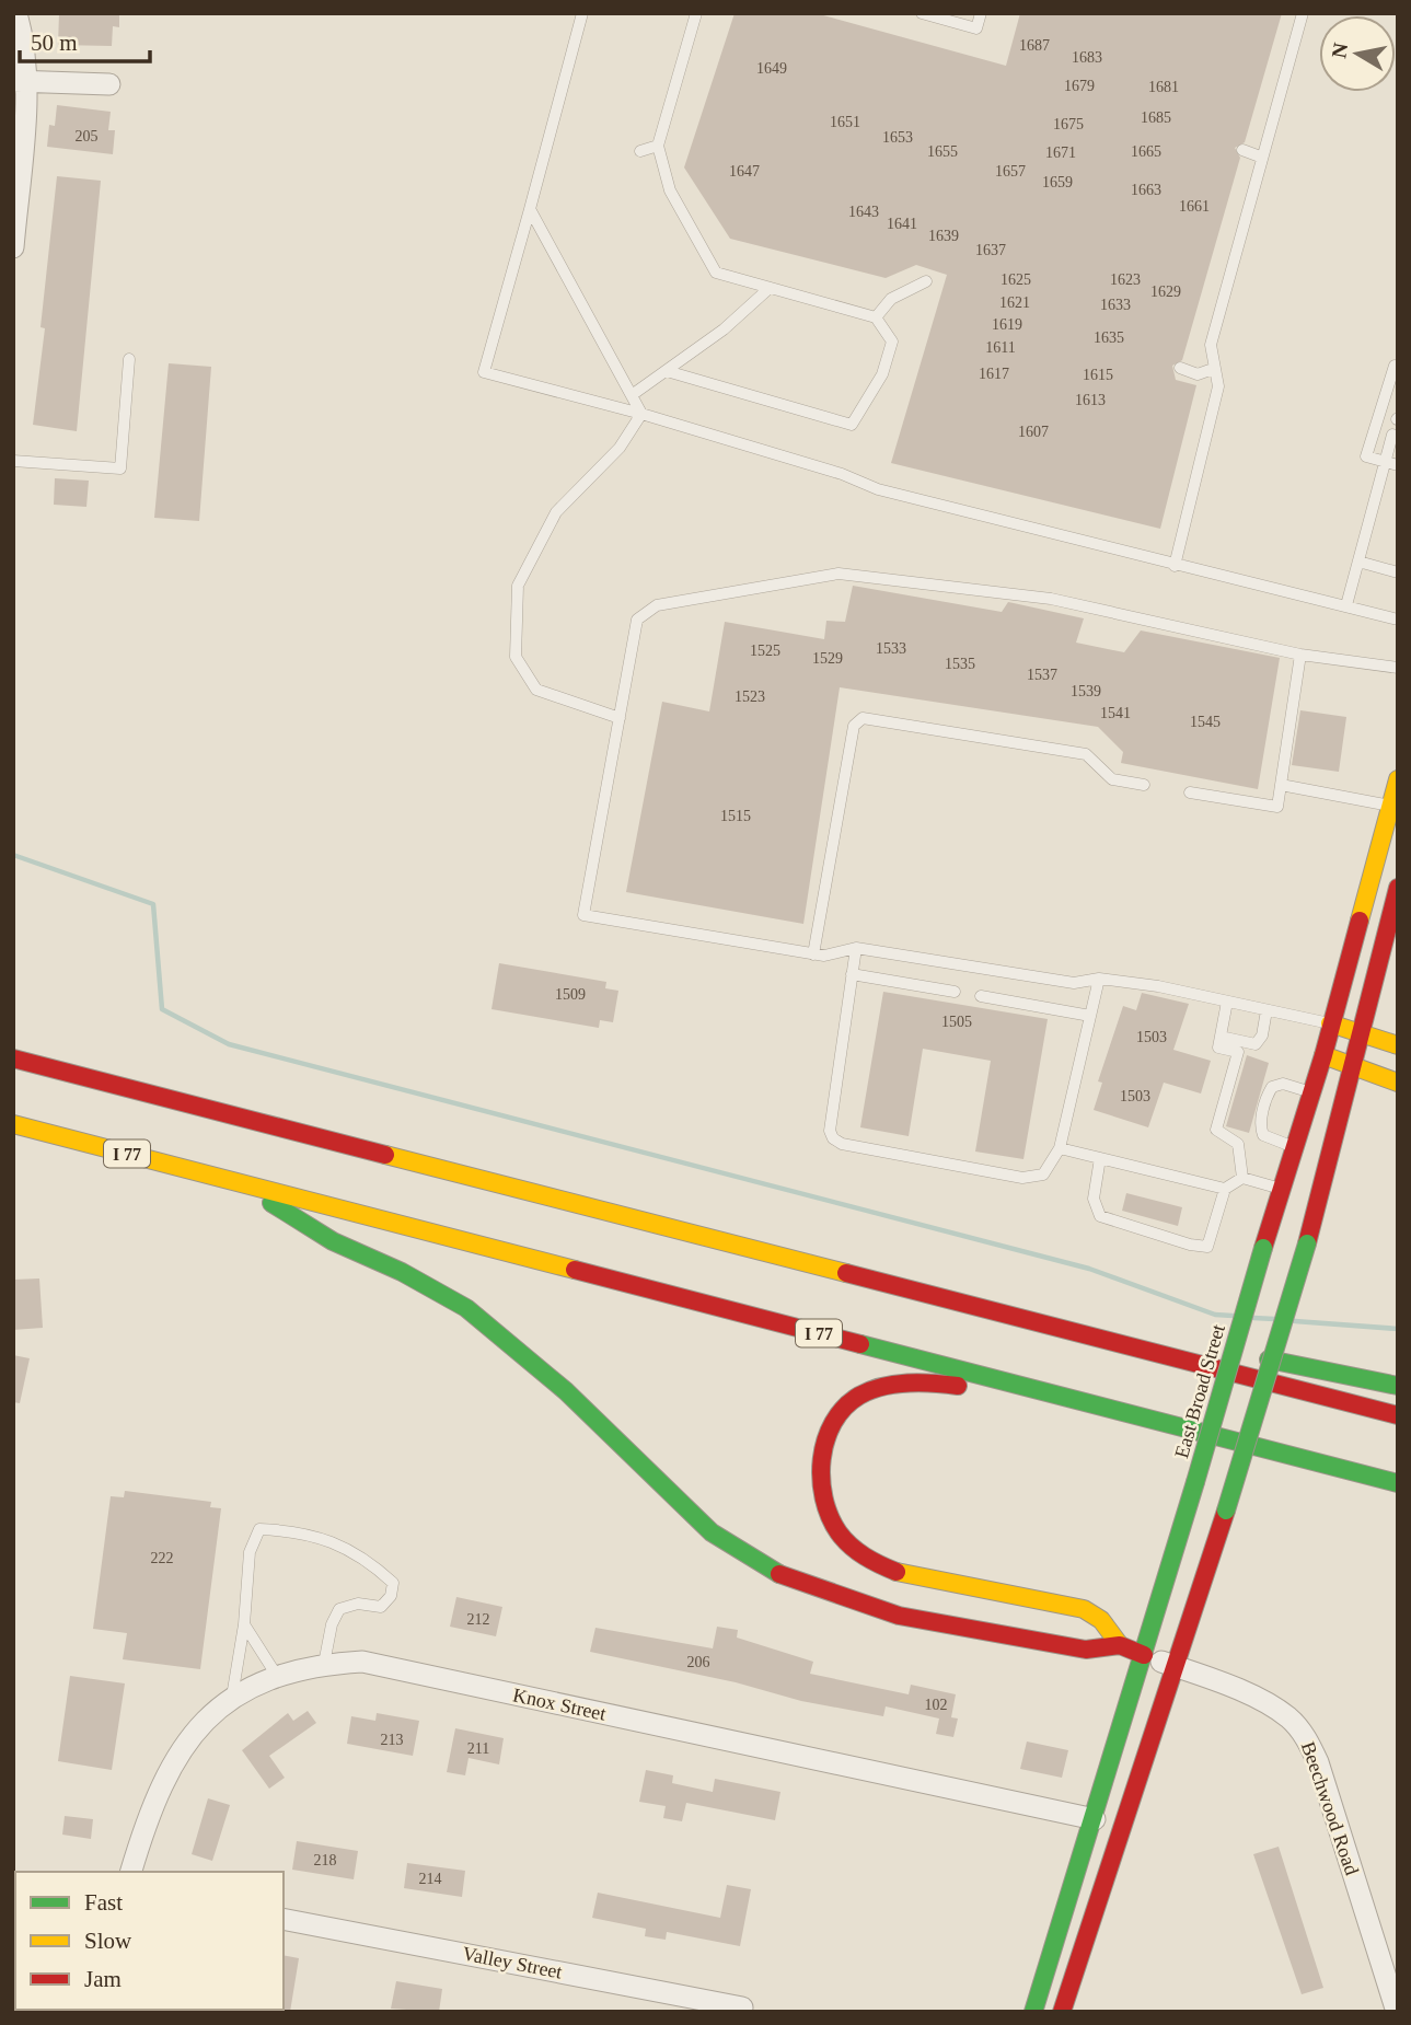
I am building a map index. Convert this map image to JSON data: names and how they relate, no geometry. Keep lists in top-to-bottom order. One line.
{"streets":{"main road":["I 77","East Broad Street"],"street":["Knox Street","Beechwood Road","Valley Street"]},"crossings":[["East Broad Street","Knox Street"],["East Broad Street","Beechwood Road"]],"house_numbers":["1687","1683","1649","1679","1681","1685","1651","1675","205","1653","1655","1665","1671","1647","1657","1659","1663","1661","1643","1641","1639","1637","1625","1623","1629","1621","1633","1619","1635","1611","1617","1615","1613","1607","1533","1525","1529","1535","1537","1539","1523","1541","1545","1515","1509","1505","1503","1503","222","212","206","102","213","211","218","214"],"legend":["Fast","Slow","Jam"],"scale_bar":"50 m","north":"left"}
